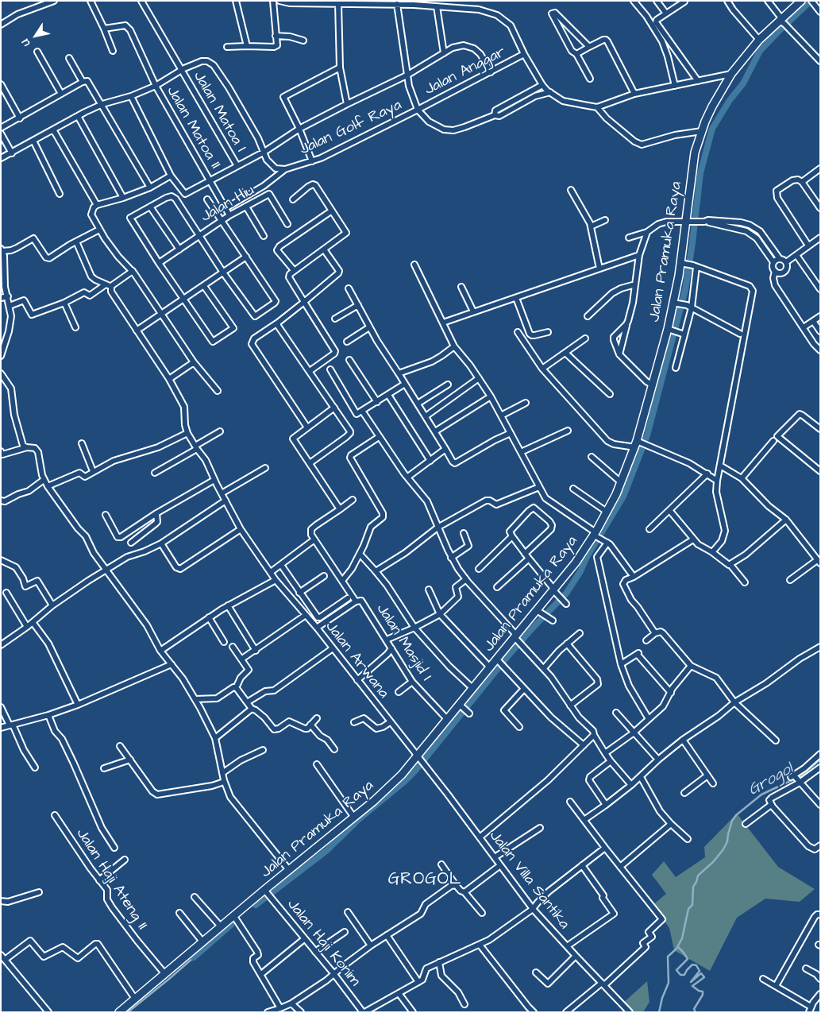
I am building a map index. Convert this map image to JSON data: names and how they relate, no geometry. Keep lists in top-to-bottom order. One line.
{"streets":{"street":["Jalan Anggar","Jalan Matoa I","Jalan Matoa II","Jalan Golf Raya","Jalan Hiu","Jalan Pramuka Raya","Jalan Masjid I","Jalan Arwana","Jalan Haji Ateng II","Jalan Villa Santika","Jalan Haji Konim"]},"crossings":[["Jalan Anggar","Jalan Golf Raya"],["Jalan Matoa II","Jalan Hiu"],["Jalan Pramuka Raya","Jalan Masjid I"],["Jalan Pramuka Raya","Jalan Arwana"],["Jalan Pramuka Raya","Jalan Haji Ateng II"],["Jalan Pramuka Raya","Jalan Villa Santika"],["Jalan Pramuka Raya","Jalan Haji Konim"],["Jalan Arwana","Jalan Villa Santika"]],"districts":["GROGOL"],"water":["Grogol"],"north":"bottom left"}
